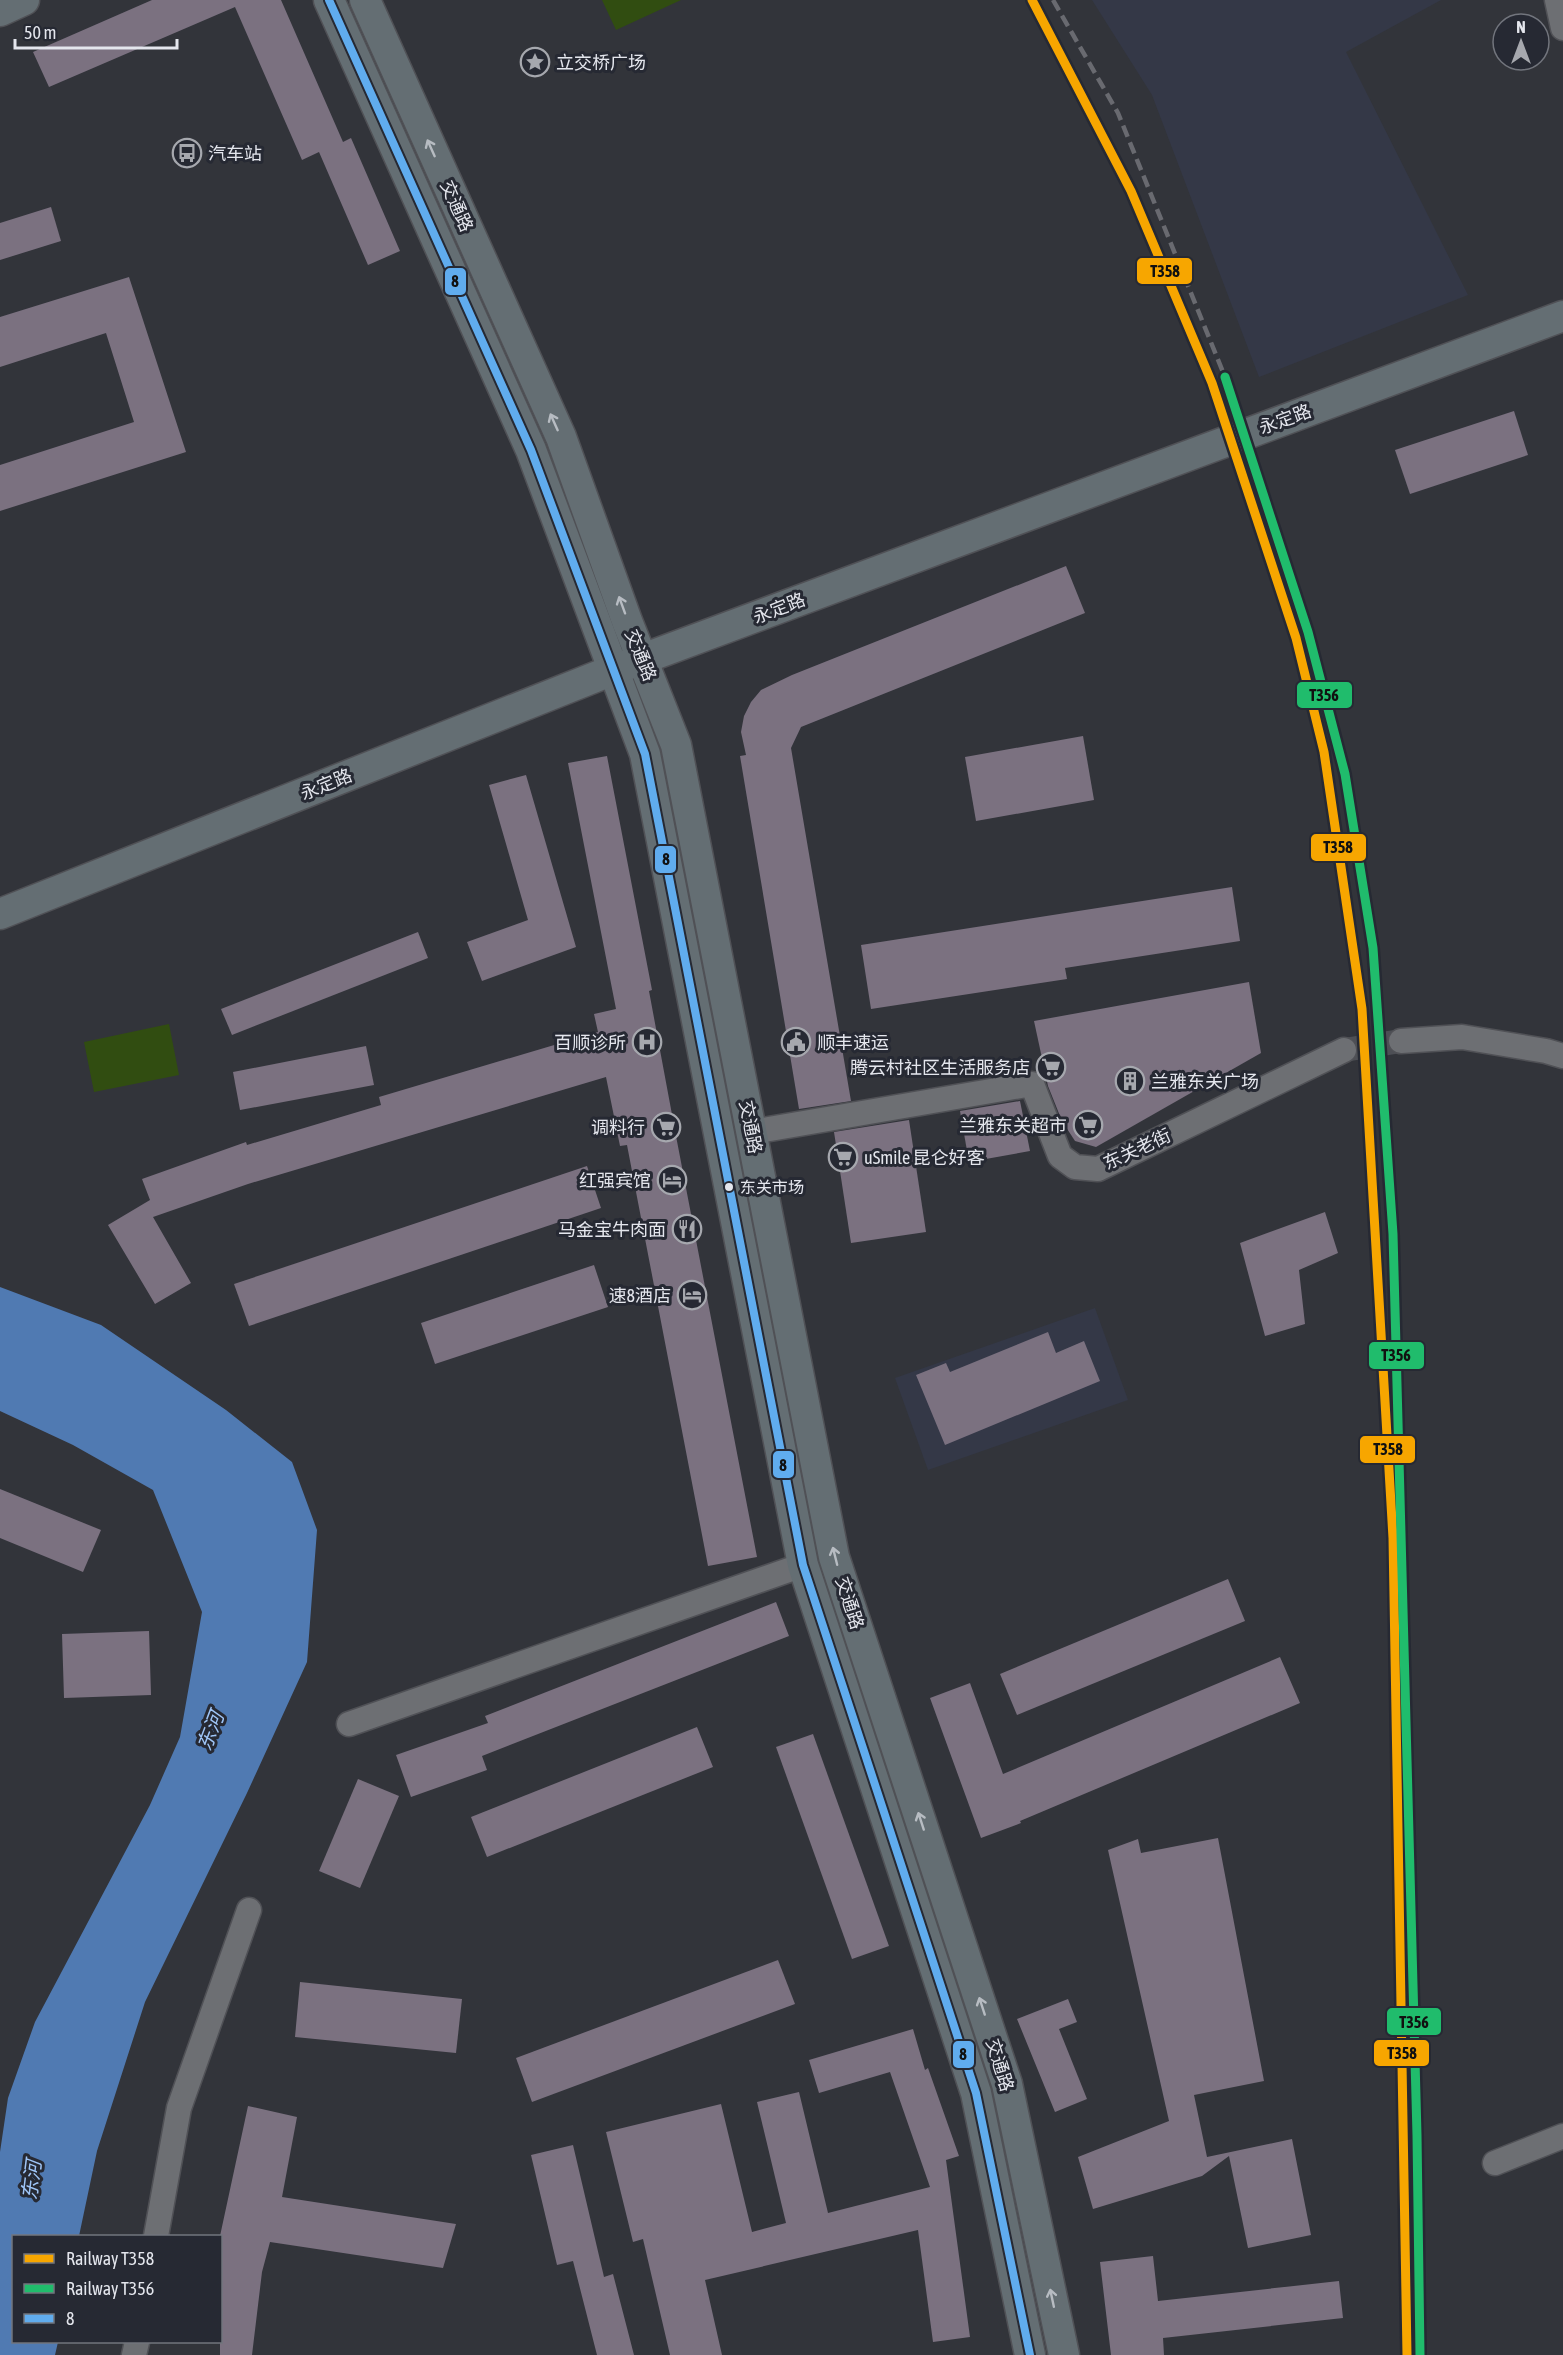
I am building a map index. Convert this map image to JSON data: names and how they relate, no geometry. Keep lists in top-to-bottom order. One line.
{"streets":{"main road":["交通路","永定路"],"street":["东关老街"]},"crossings":[["交通路","永定路"],["交通路","东关老街"]],"water":["东河"],"places":{"place":["立交桥广场"],"bus stop":["汽车站"],"hospital":["百顺诊所"],"public building":["顺丰速运"],"supermarket":["腾云村社区生活服务店","兰雅东关超市","调料行","uSmile 昆仑好客"],"building":["兰雅东关广场"],"hotel":["红强宾馆","速8酒店"],"other":["东关市场"],"restaurant":["马金宝牛肉面"]},"lines":["rail line T358","transit line 8","rail line T356"],"legend":["Railway T358","Railway T356","8"],"scale_bar":"50 m","north":"top"}
